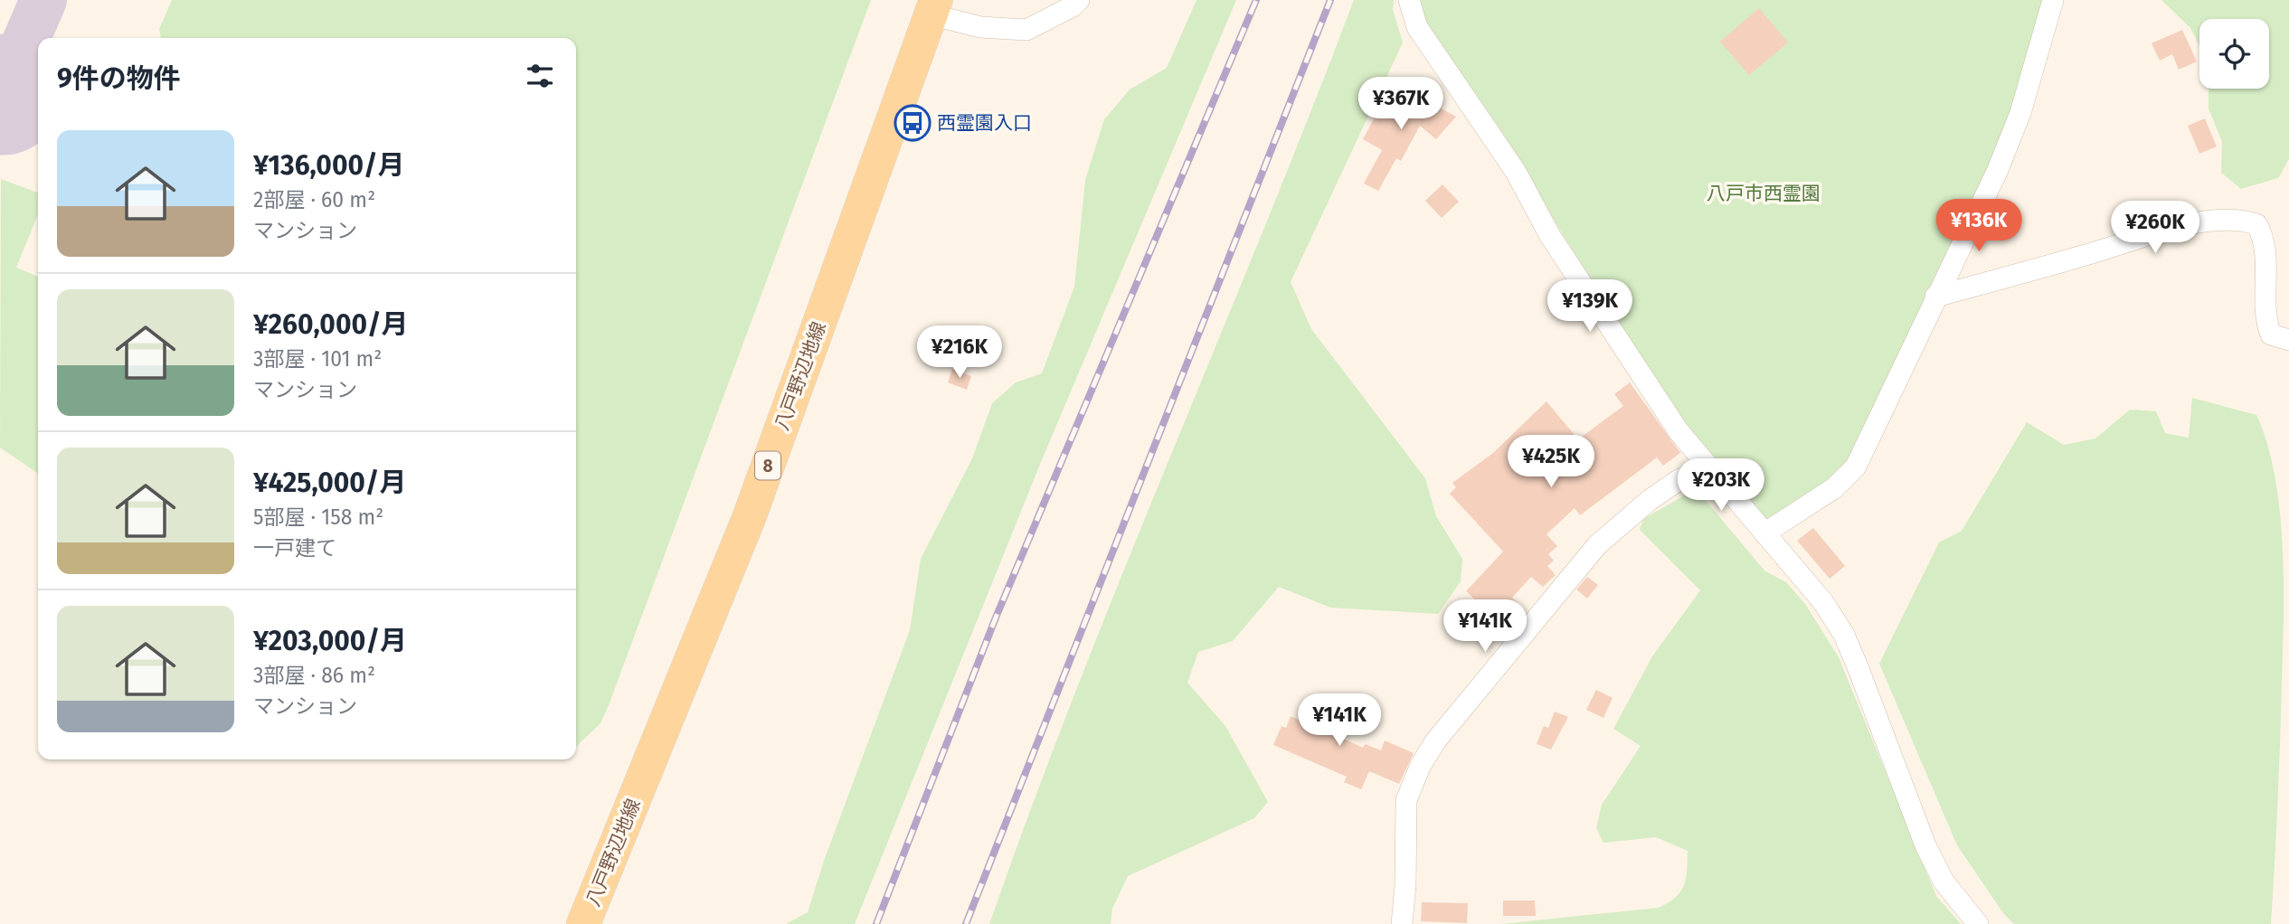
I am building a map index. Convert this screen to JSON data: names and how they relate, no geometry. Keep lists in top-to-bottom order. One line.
{"streets":{"main road":["八戸野辺地線","8"]},"parks":["八戸市西霊園"],"places":{"bus stop":["西霊園入口"]},"page":{"heading":"9件の物件","price":["¥367K","¥136K","¥260K","¥139K","¥216K","¥425K","¥203K","¥141K","¥141K"],"list":[{"name":"¥136,000/月","note":"2部屋 · 60 m² · マンション"},{"name":"¥260,000/月","note":"3部屋 · 101 m² · マンション"},{"name":"¥425,000/月","note":"5部屋 · 158 m² · 一戸建て"},{"name":"¥203,000/月","note":"3部屋 · 86 m² · マンション"}]}}
